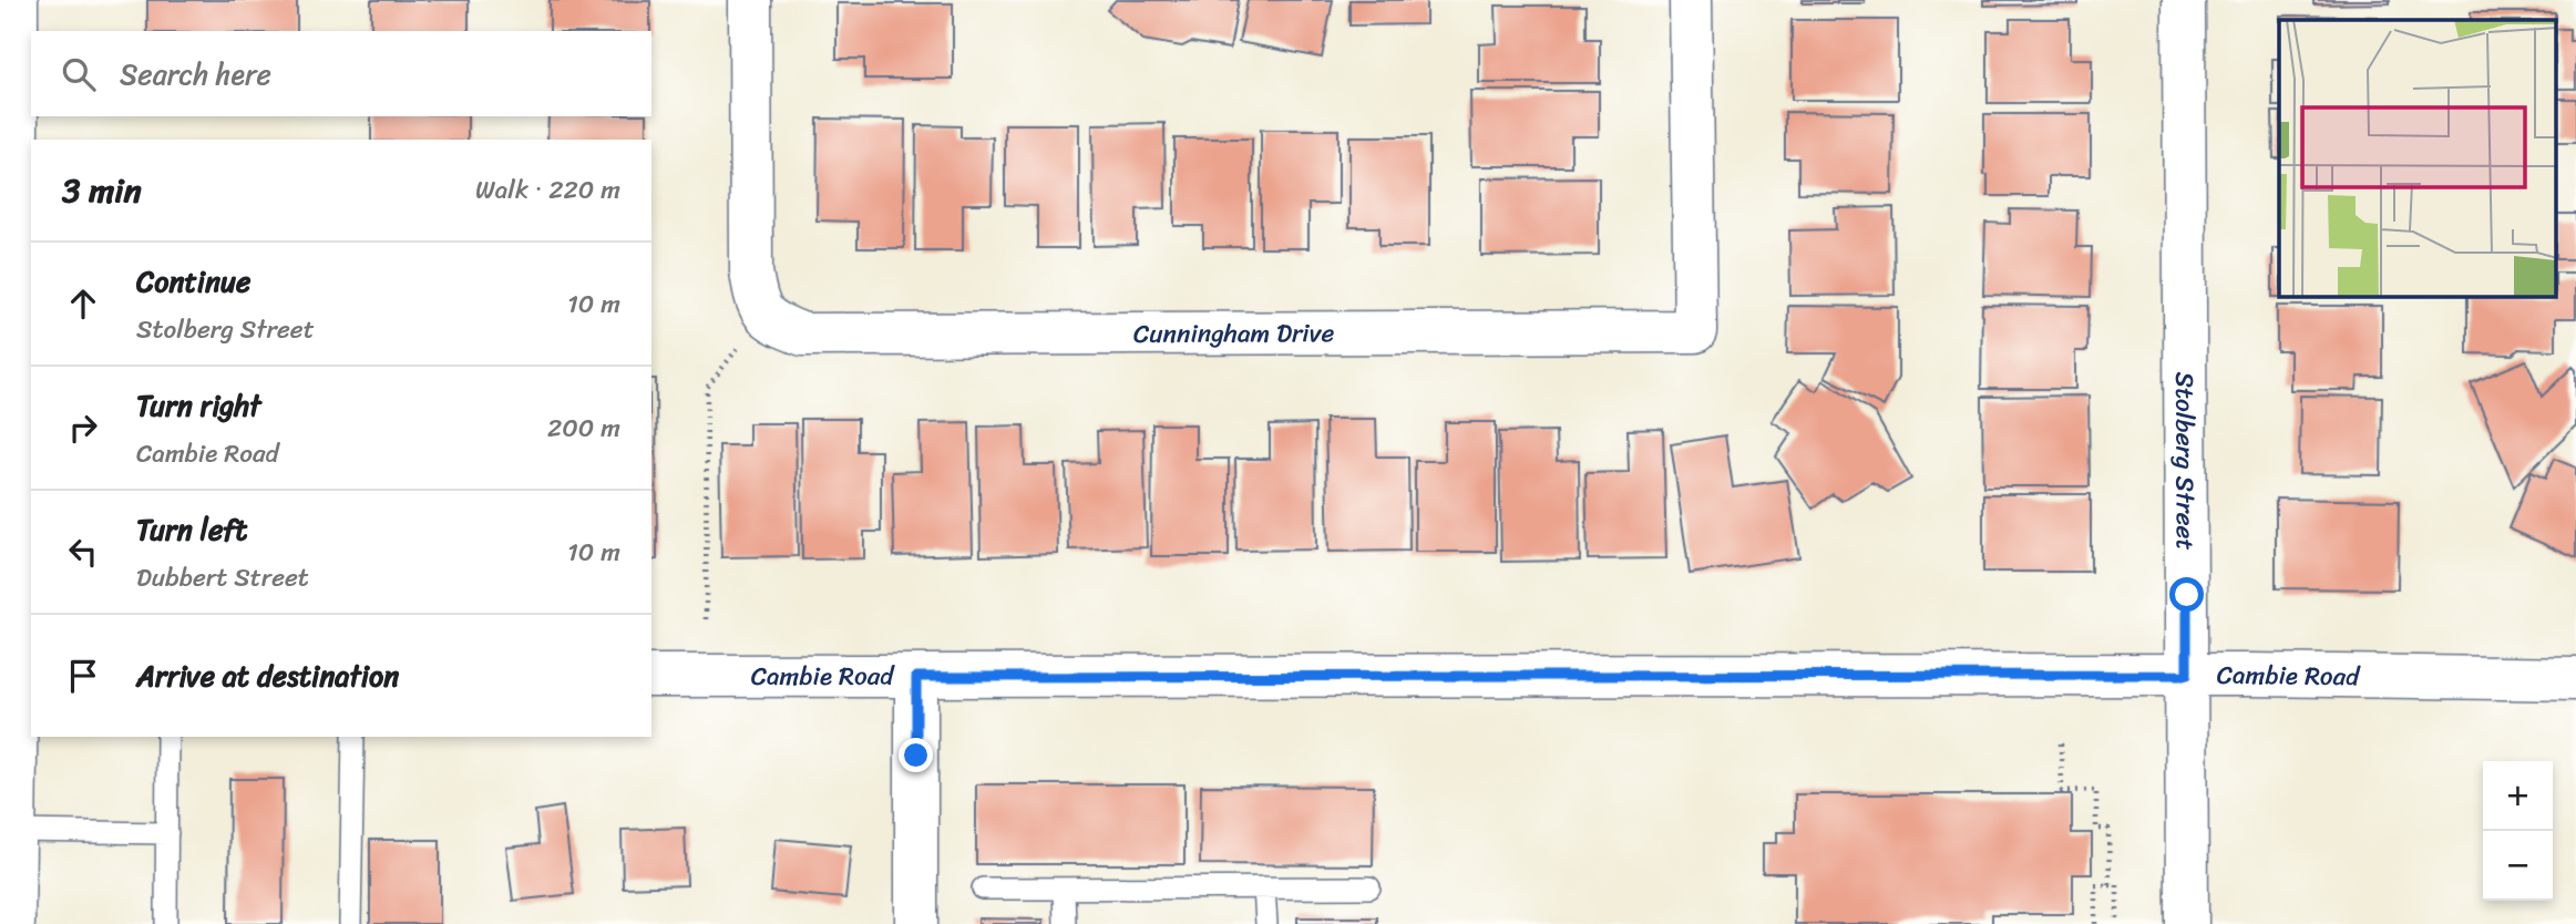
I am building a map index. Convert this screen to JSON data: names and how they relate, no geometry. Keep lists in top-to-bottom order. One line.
{"streets":{"main road":["Cunningham Drive","Stolberg Street","Cambie Road"]},"crossings":[["Stolberg Street","Cambie Road"]],"page":{"search":"Search here","heading":["3 min","Walk · 220 m"],"list":[["Continue","Stolberg Street","10 m"],["Turn right","Cambie Road","200 m"],["Turn left","Dubbert Street","10 m"],"Arrive at destination"],"map_buttons":["+","−"]}}
